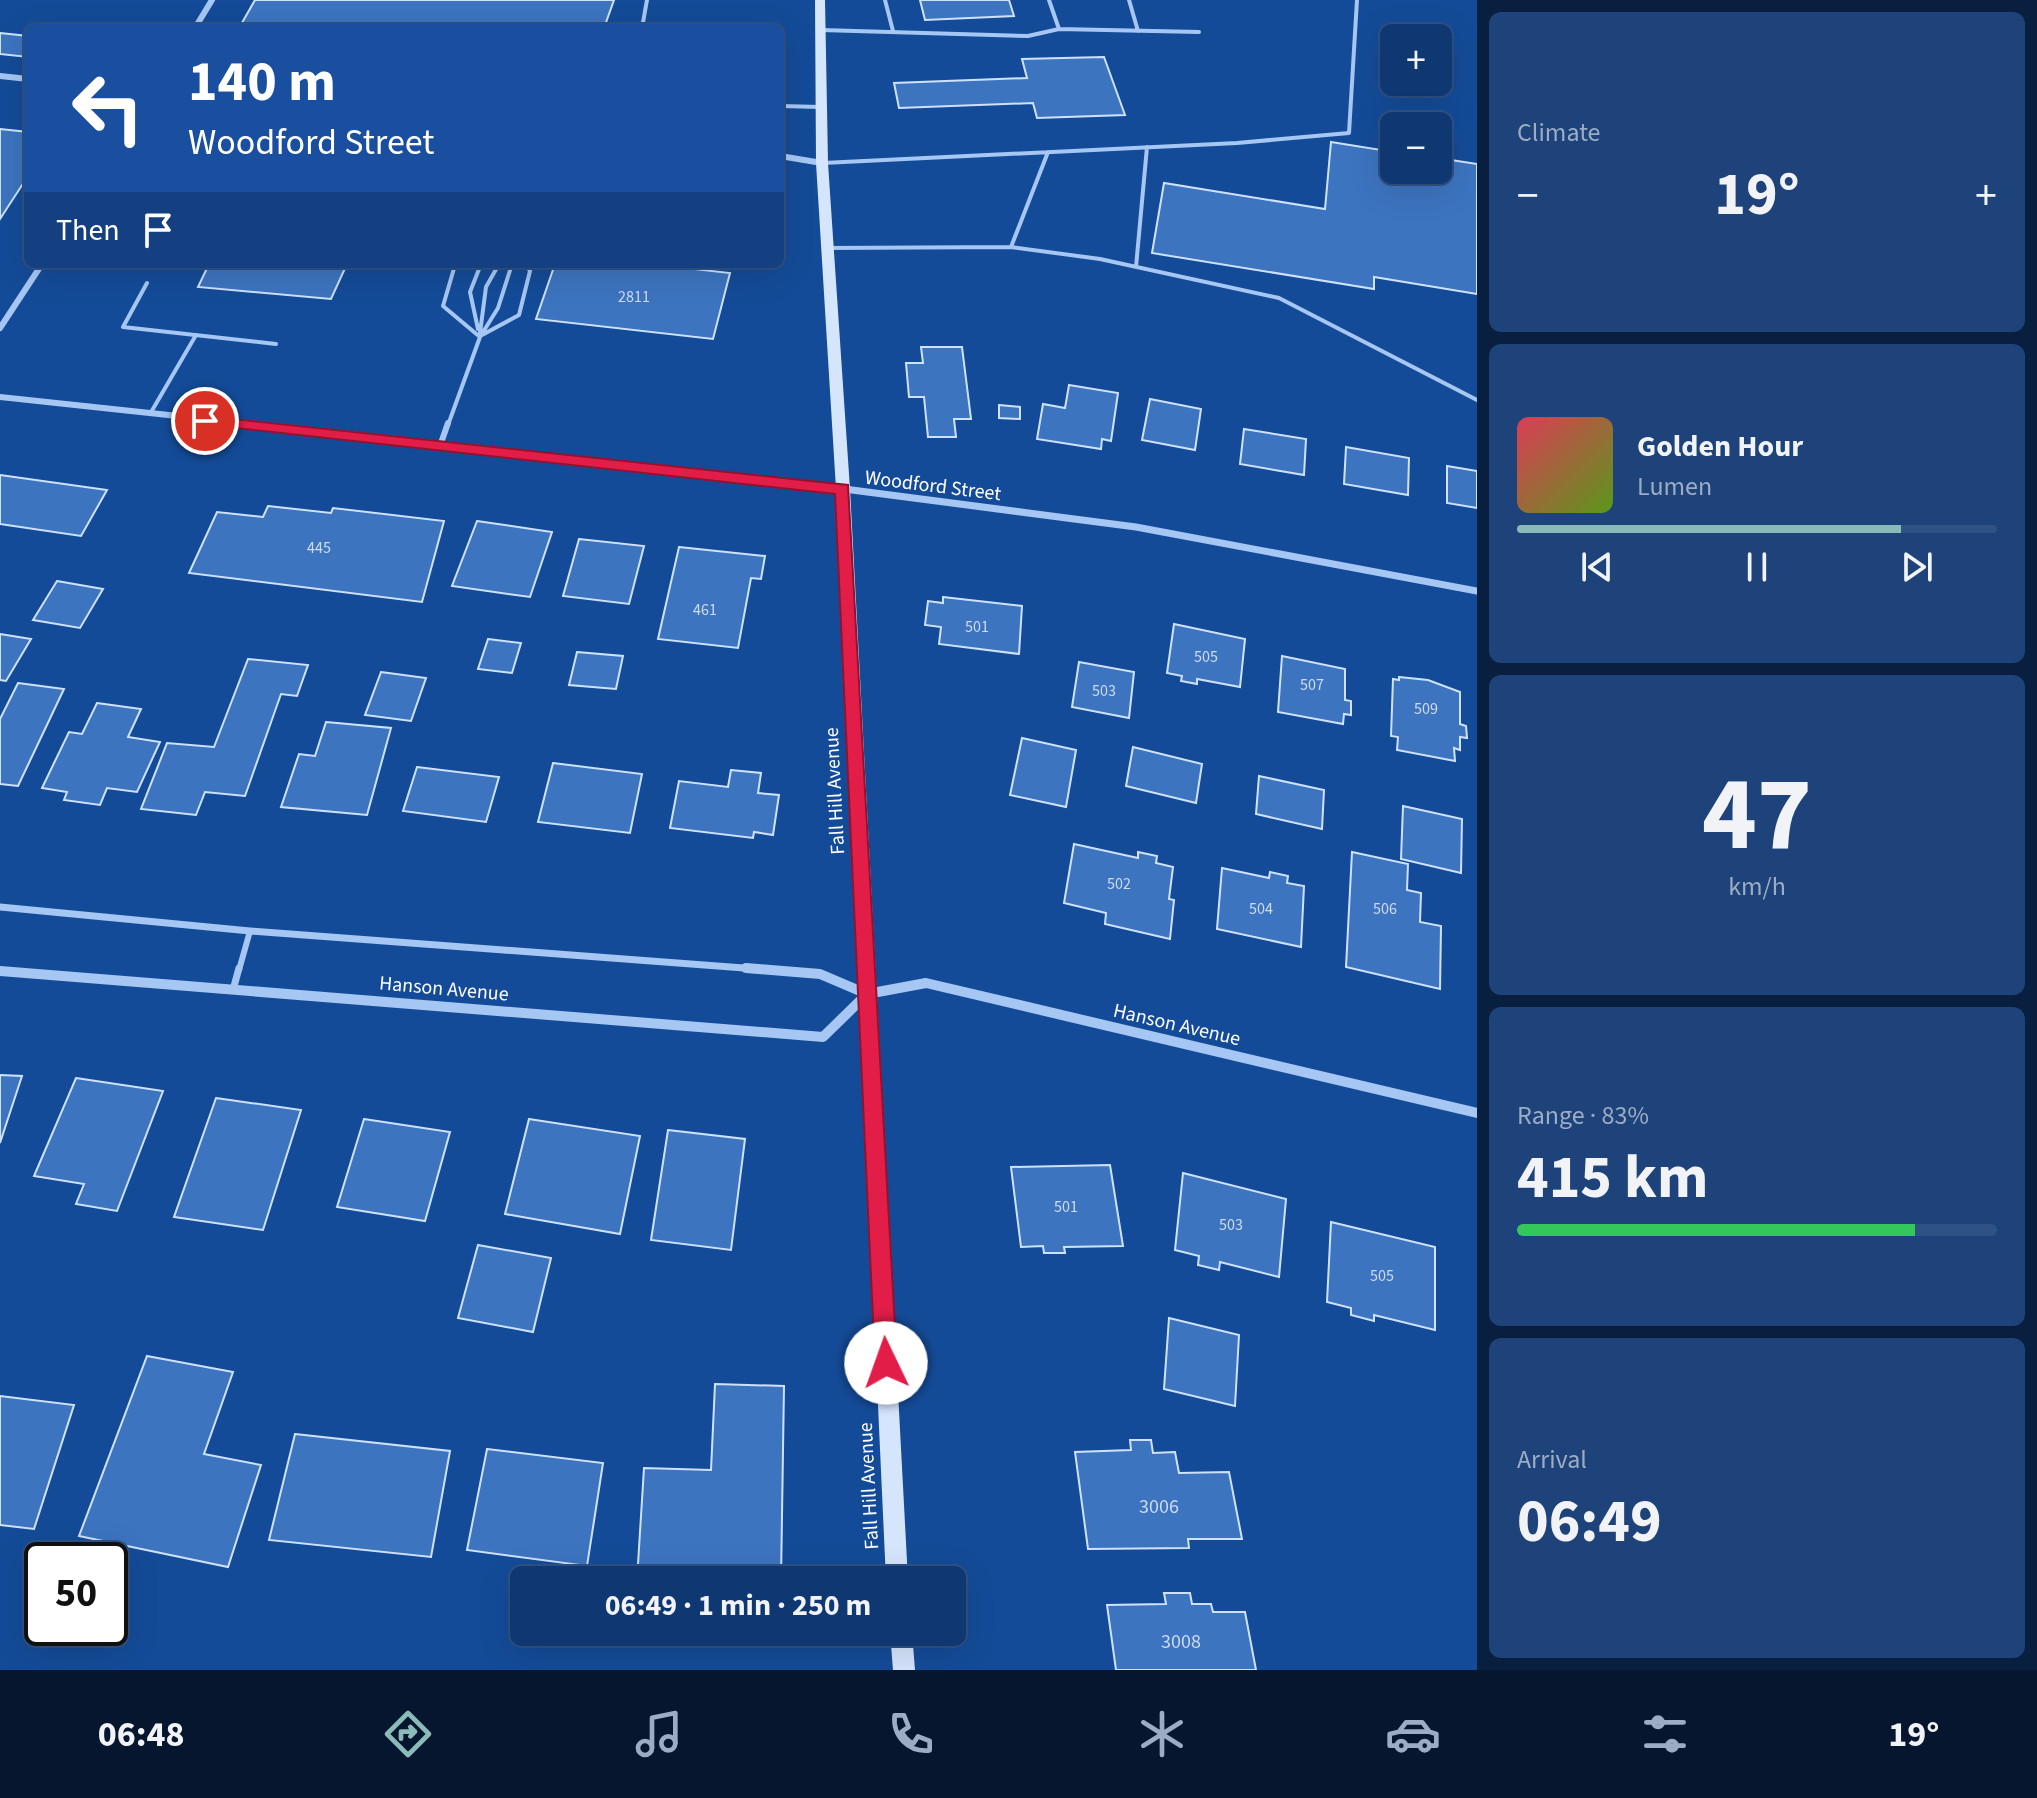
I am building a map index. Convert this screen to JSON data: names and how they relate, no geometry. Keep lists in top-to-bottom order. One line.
{"streets":{"main road":["Fall Hill Avenue"],"street":["Woodford Street","Hanson Avenue"]},"crossings":[["Woodford Street","Fall Hill Avenue"],["Fall Hill Avenue","Hanson Avenue"]],"house_numbers":["2811","445","461","501","505","507","503","509","502","504","506","501","503","505","3006","3008"],"page":{"tile":["Climate",["47","km/h"],["Range · 83%","415 km"],["Arrival","06:49"]],"map_buttons":["+","−"],"turn":["140 m","Woodford Street"],"heat":["−","19°","+"],"then":"Then","song":["Golden Hour","Lumen"],"limit":"50","trip":"06:49 · 1 min · 250 m","tabs":["06:48","19°"]}}
